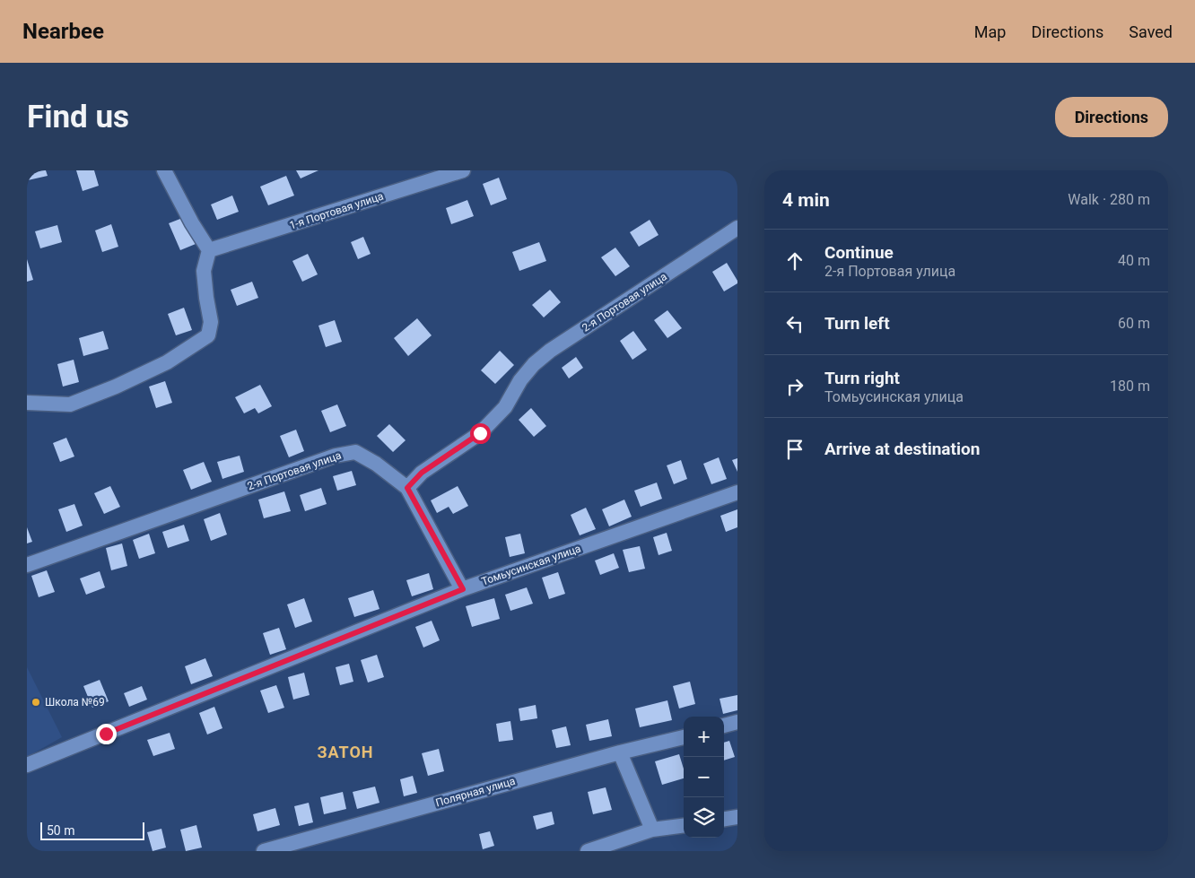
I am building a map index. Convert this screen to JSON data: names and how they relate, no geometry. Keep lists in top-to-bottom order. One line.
{"streets":{"street":["1-я Портовая улица","2-я Портовая улица","Томьусинская улица","Полярная улица"]},"districts":["ЗАТОН"],"places":["Школа №69"],"scale_bar":"50 m","page":{"header":"Nearbee","nav":["Map","Directions","Saved"],"buttons":"Directions","title":"Find us","heading":["4 min","Walk · 280 m"],"list":[["Continue","2-я Портовая улица","40 m"],["Turn left","60 m"],["Turn right","Томьусинская улица","180 m"],"Arrive at destination"],"map_buttons":["+","−"],"scale":"50 m"}}
